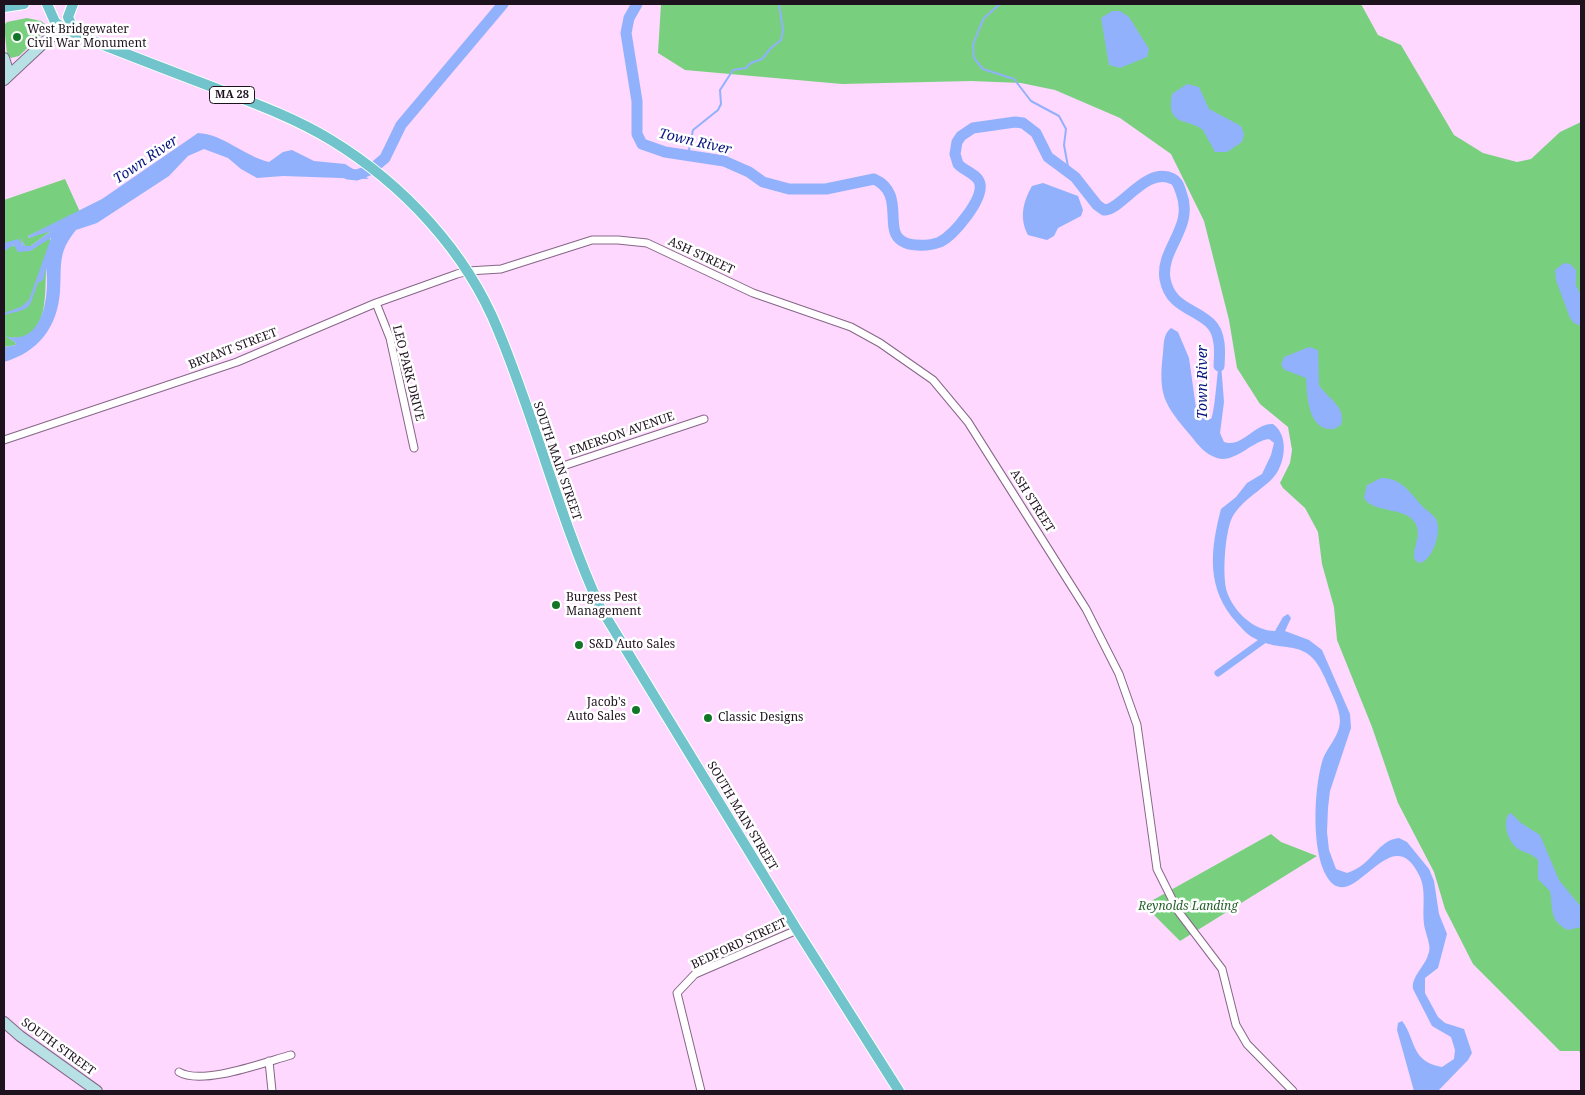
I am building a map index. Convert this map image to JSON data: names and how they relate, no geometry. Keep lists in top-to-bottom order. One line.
{"streets":{"main road":["MA 28","SOUTH MAIN STREET","SOUTH STREET"],"street":["ASH STREET","BRYANT STREET","LEO PARK DRIVE","EMERSON AVENUE","BEDFORD STREET"]},"crossings":[["ASH STREET","BRYANT STREET"],["ASH STREET","SOUTH MAIN STREET"],["BRYANT STREET","LEO PARK DRIVE"],["BRYANT STREET","SOUTH MAIN STREET"],["EMERSON AVENUE","SOUTH MAIN STREET"],["SOUTH MAIN STREET","BEDFORD STREET"]],"water":["Town River"],"parks":["Reynolds Landing"],"places":["West Bridgewater Civil War Monument","Burgess Pest Management","S&D Auto Sales","Jacob's Auto Sales","Classic Designs"]}
